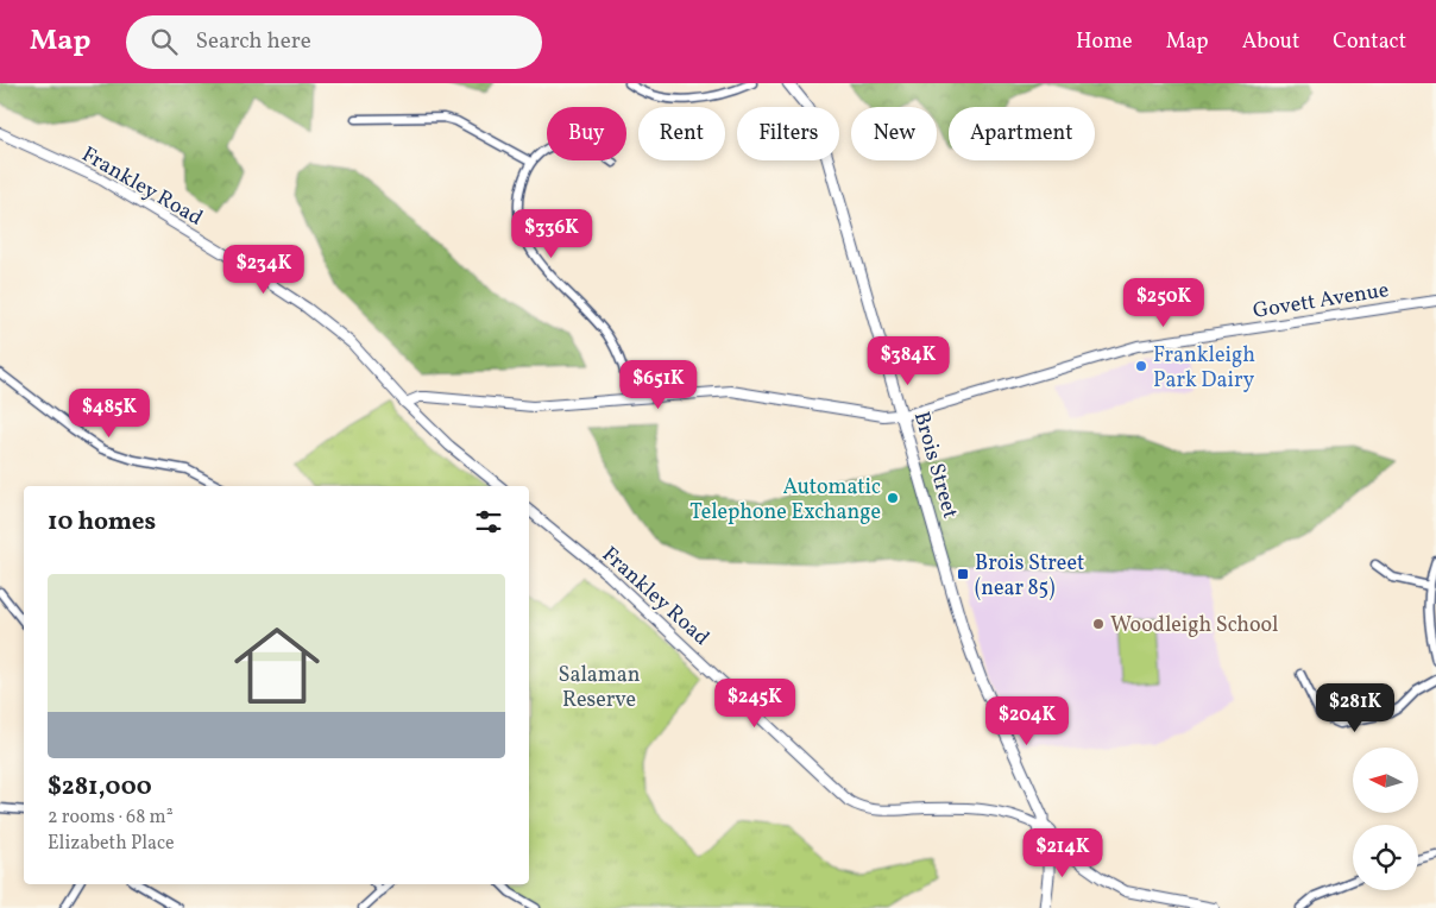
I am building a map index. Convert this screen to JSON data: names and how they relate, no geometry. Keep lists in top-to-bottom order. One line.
{"streets":{"main road":["Brois Street"],"street":["Frankley Road","Govett Avenue"]},"crossings":[["Frankley Road","Govett Avenue"],["Frankley Road","Brois Street"],["Govett Avenue","Brois Street"]],"parks":["Salaman Reserve"],"places":{"other":["Frankleigh Park Dairy","Automatic Telephone Exchange","Woodleigh School"],"transit":["Brois Street (near 85)"]},"north":"left","page":{"header":"Map","search":"Search here","nav":["Home","Map","About","Contact"],"chip":["Buy","Rent","Filters","New","Apartment"],"price":["$336K","$234K","$250K","$384K","$651K","$485K","$245K","$281K","$204K","$214K"],"heading":"10 homes","list":[{"name":"$281,000","note":"2 rooms · 68 m² · Elizabeth Place"}]}}
